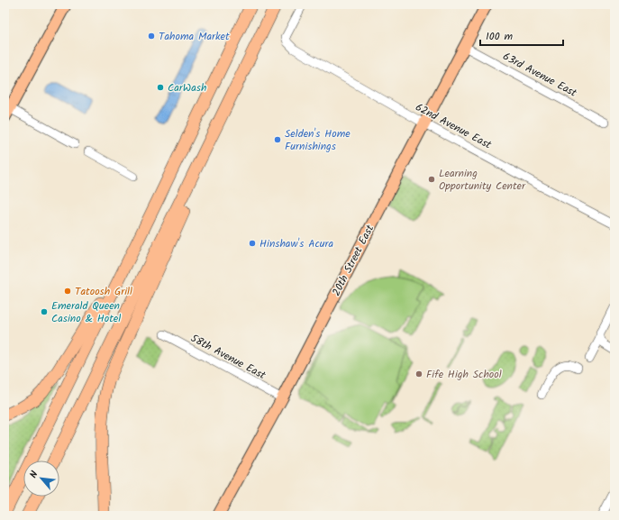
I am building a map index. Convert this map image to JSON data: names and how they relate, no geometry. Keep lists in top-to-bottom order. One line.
{"streets":{"main road":["20th Street East"],"street":["63rd Avenue East","62nd Avenue East","58th Avenue East"]},"crossings":[["63rd Avenue East","20th Street East"],["62nd Avenue East","20th Street East"],["20th Street East","58th Avenue East"]],"places":["Tahoma Market","CarWash","Selden's Home Furnishings","Learning Opportunity Center","Hinshaw's Acura","Tatoosh Grill","Emerald Queen Casino & Hotel","Fife High School"],"scale_bar":"100 m","north":"top left"}
